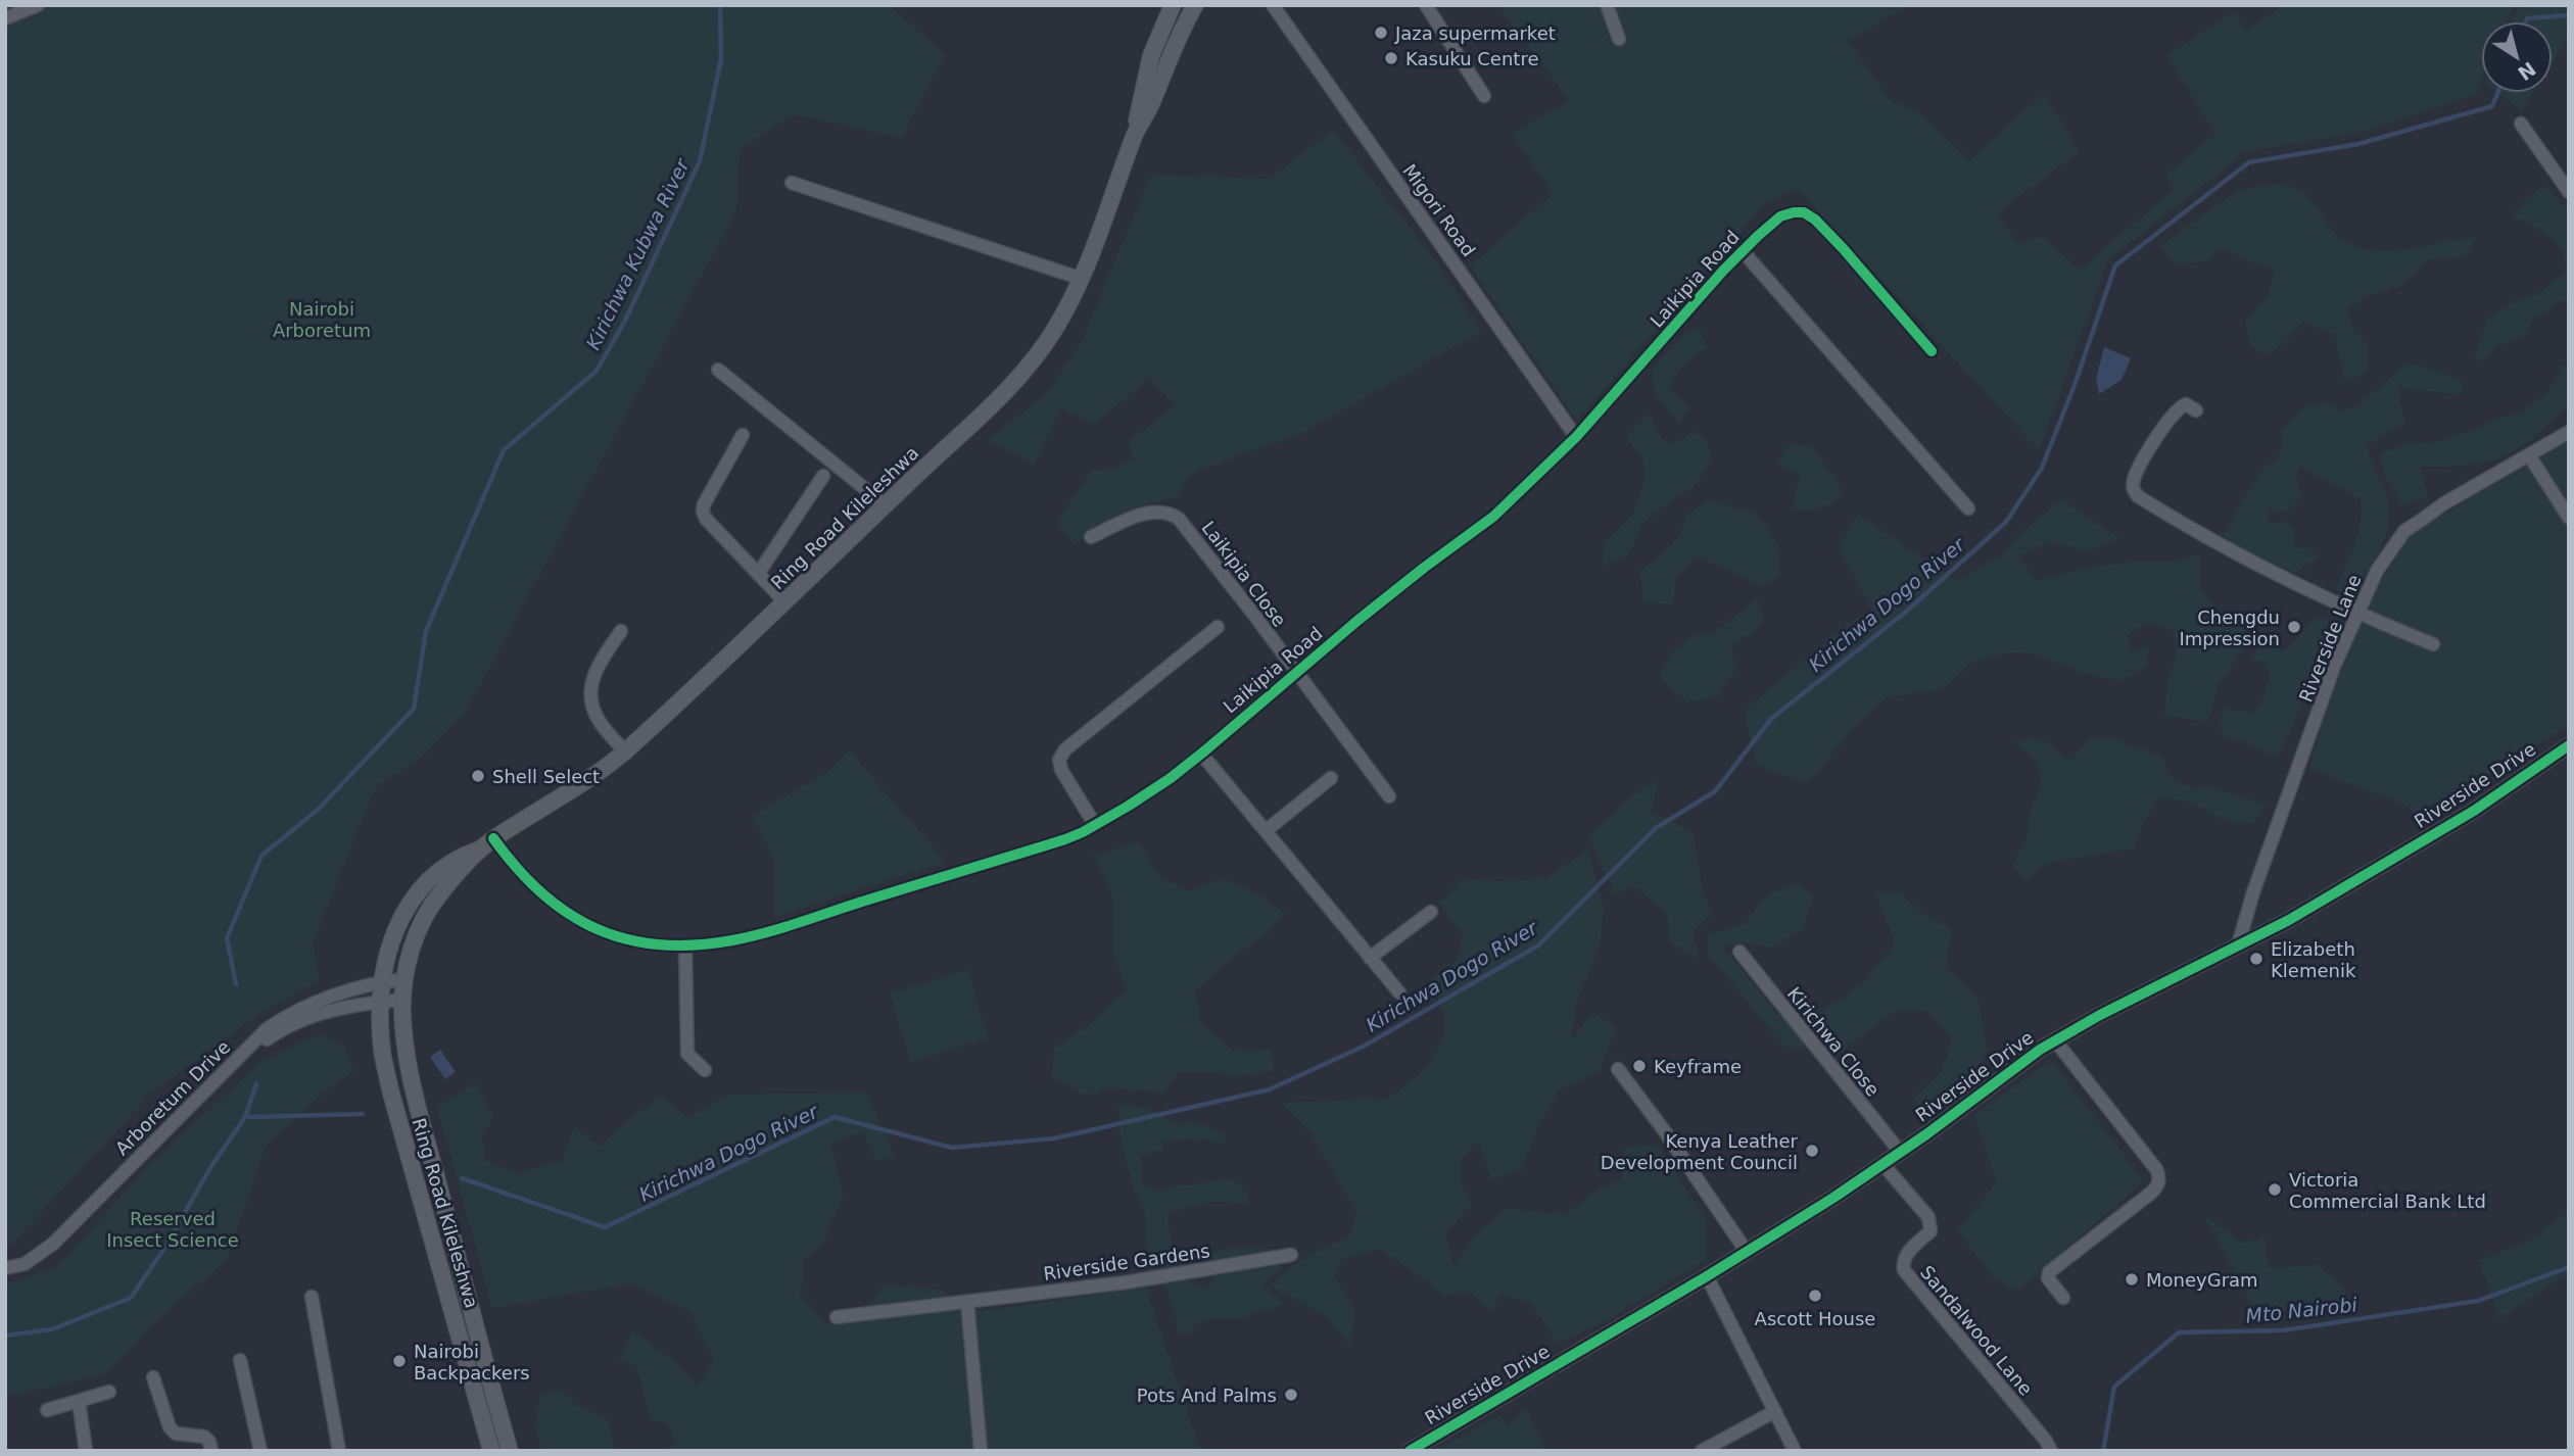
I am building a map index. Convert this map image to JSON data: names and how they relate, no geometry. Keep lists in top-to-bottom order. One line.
{"streets":{"main road":["Ring Road Kileleshwa"],"street":["Migori Road","Laikipia Road","Laikipia Close","Riverside Lane","Riverside Drive","Kirichwa Close","Arboretum Drive","Riverside Gardens","Sandalwood Lane"]},"crossings":[["Migori Road","Laikipia Road"],["Laikipia Road","Ring Road Kileleshwa"],["Laikipia Road","Laikipia Close"],["Ring Road Kileleshwa","Arboretum Drive"],["Riverside Lane","Riverside Drive"],["Riverside Drive","Kirichwa Close"],["Riverside Drive","Sandalwood Lane"]],"water":["Kirichwa Kubwa River","Kirichwa Dogo River","Mto Nairobi"],"parks":["Nairobi Arboretum","Reserved Insect Science"],"places":["Jaza supermarket","Kasuku Centre","Chengdu Impression","Shell Select","Elizabeth Klemenik","Keyframe","Kenya Leather Development Council","Victoria Commercial Bank Ltd","MoneyGram","Ascott House","Nairobi Backpackers","Pots And Palms"],"north":"bottom right"}
